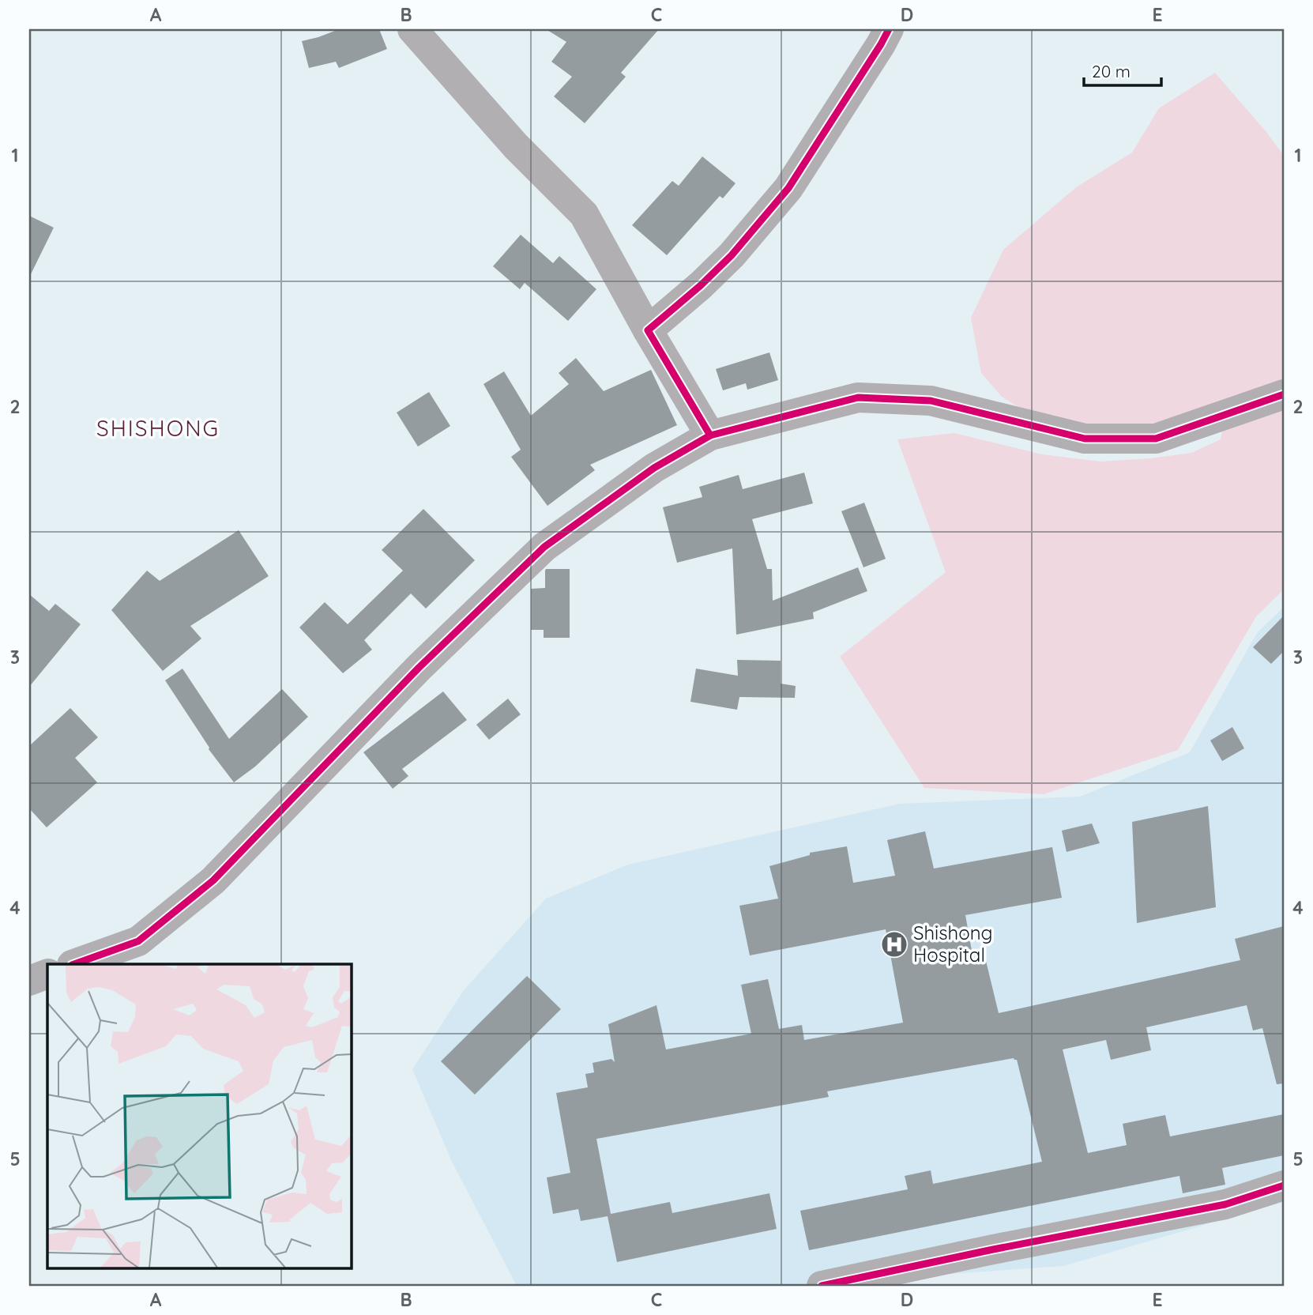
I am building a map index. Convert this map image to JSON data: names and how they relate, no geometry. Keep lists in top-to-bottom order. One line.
{"districts":["SHISHONG"],"places":{"hospital":["Shishong Hospital"]},"scale_bar":"20 m","grid":{"columns":["A","B","C","D","E"],"rows":["1","2","3","4","5"]}}
